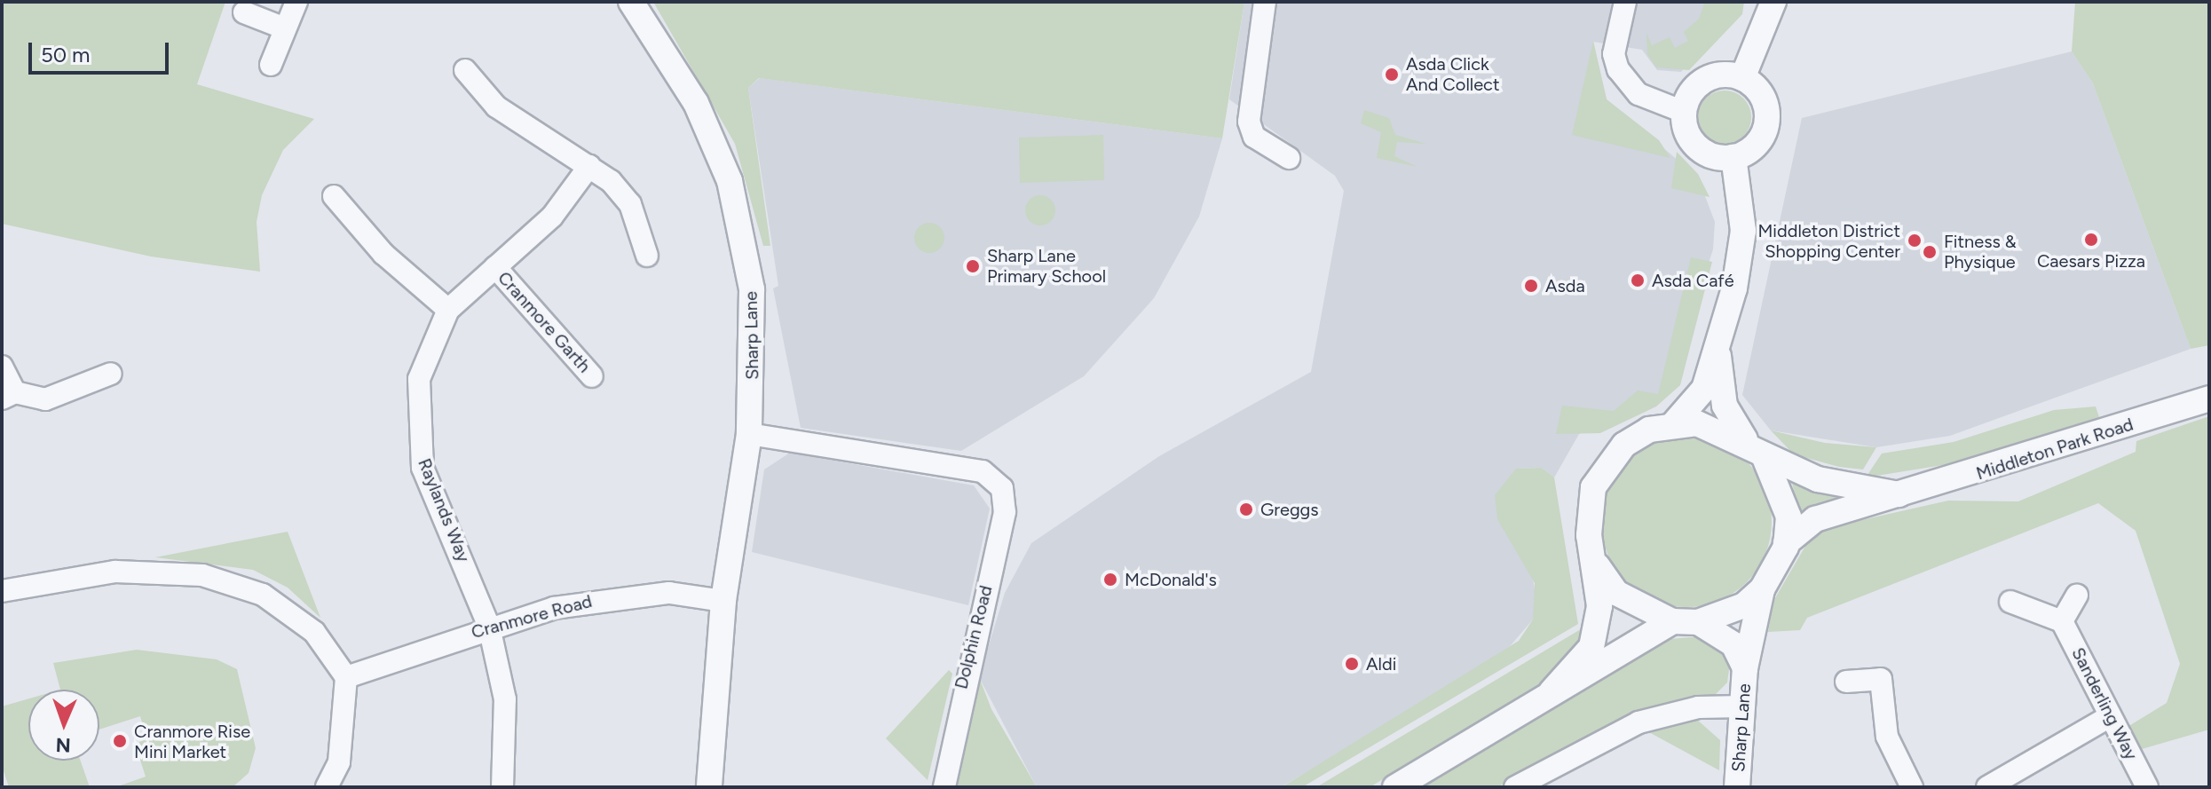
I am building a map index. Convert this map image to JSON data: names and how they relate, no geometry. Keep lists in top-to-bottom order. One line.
{"streets":{"street":["Cranmore Garth","Sharp Lane","Middleton Park Road","Raylands Way","Cranmore Road","Dolphin Road","Sanderling Way"]},"crossings":[["Cranmore Garth","Raylands Way"],["Sharp Lane","Middleton Park Road"],["Sharp Lane","Cranmore Road"],["Sharp Lane","Dolphin Road"],["Raylands Way","Cranmore Road"]],"places":["Asda Click And Collect","Caesars Pizza","Middleton District Shopping Center","Fitness & Physique","Sharp Lane Primary School","Asda Café","Asda","Greggs","McDonald's","Aldi","Cranmore Rise Mini Market"],"scale_bar":"50 m","north":"bottom"}
